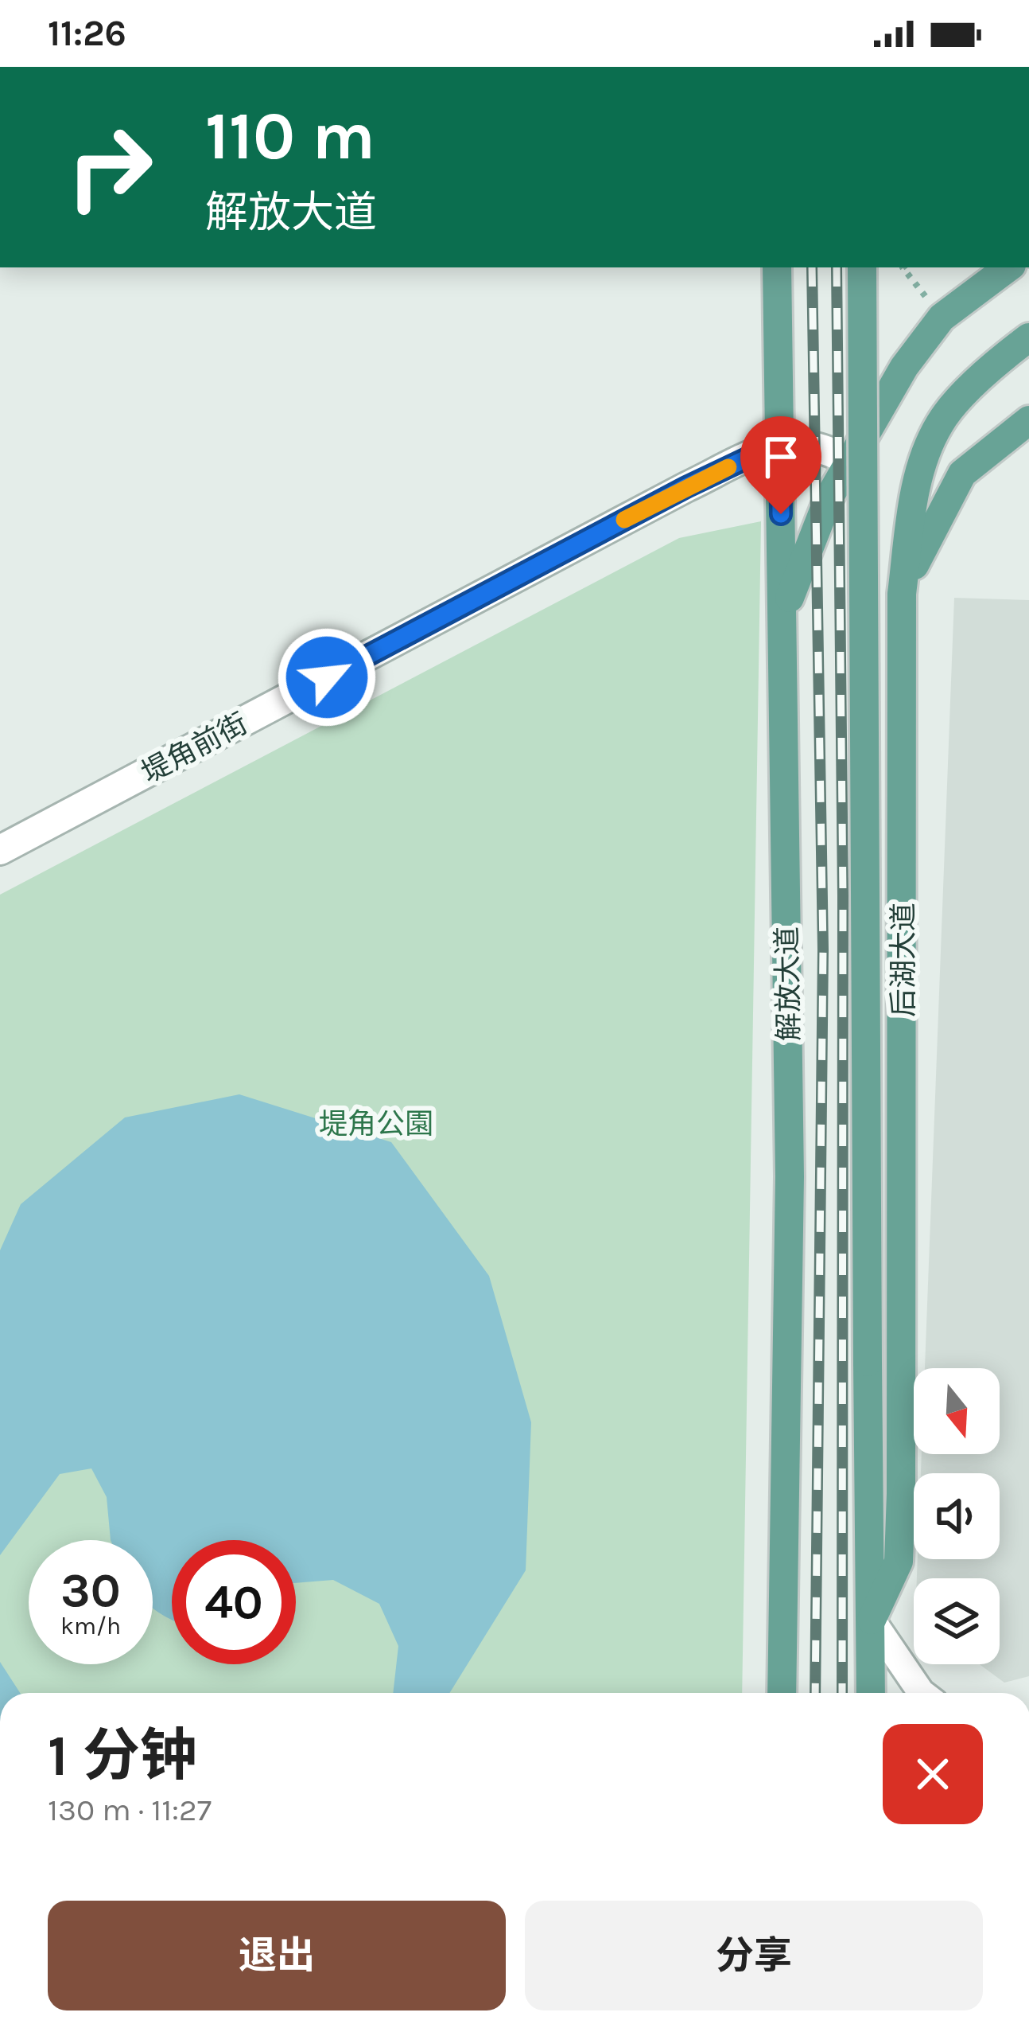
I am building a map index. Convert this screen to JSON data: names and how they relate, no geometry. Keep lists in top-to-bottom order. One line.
{"streets":{"main road":["后湖大道","解放大道"],"street":["堤角前街"]},"crossings":[["堤角前街","解放大道"]],"parks":["堤角公園"],"north":"bottom","page":{"status":"11:26","turn":["110 m","解放大道"],"speed":"30 km/h","limit":"40","heading":["1 分钟","130 m · 11:27"],"buttons":["退出","分享"]}}
